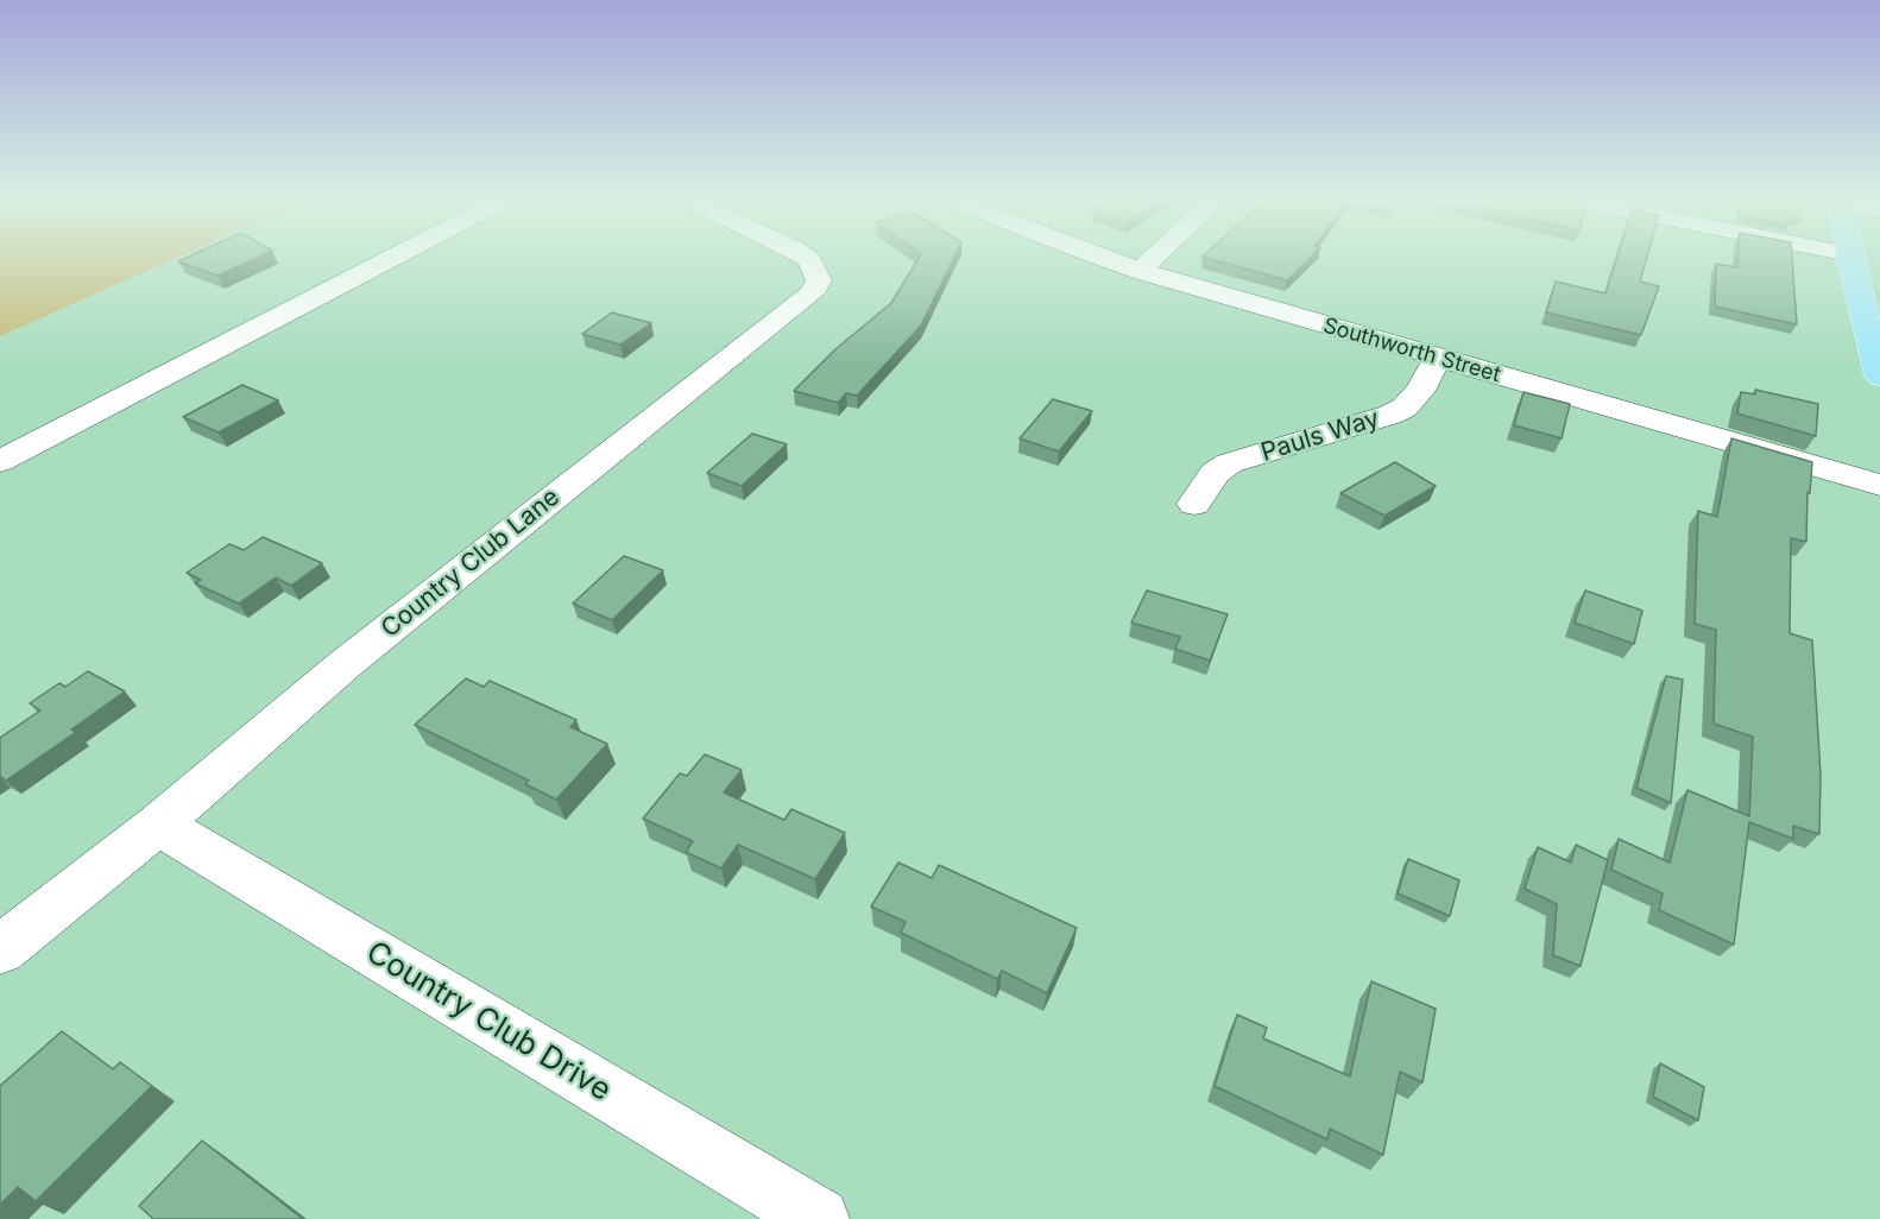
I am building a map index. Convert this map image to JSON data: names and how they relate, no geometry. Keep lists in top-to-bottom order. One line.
{"streets":{"street":["Southworth Street","Pauls Way","Country Club Lane","Country Club Drive"]},"crossings":[["Southworth Street","Pauls Way"],["Country Club Lane","Country Club Drive"]]}
